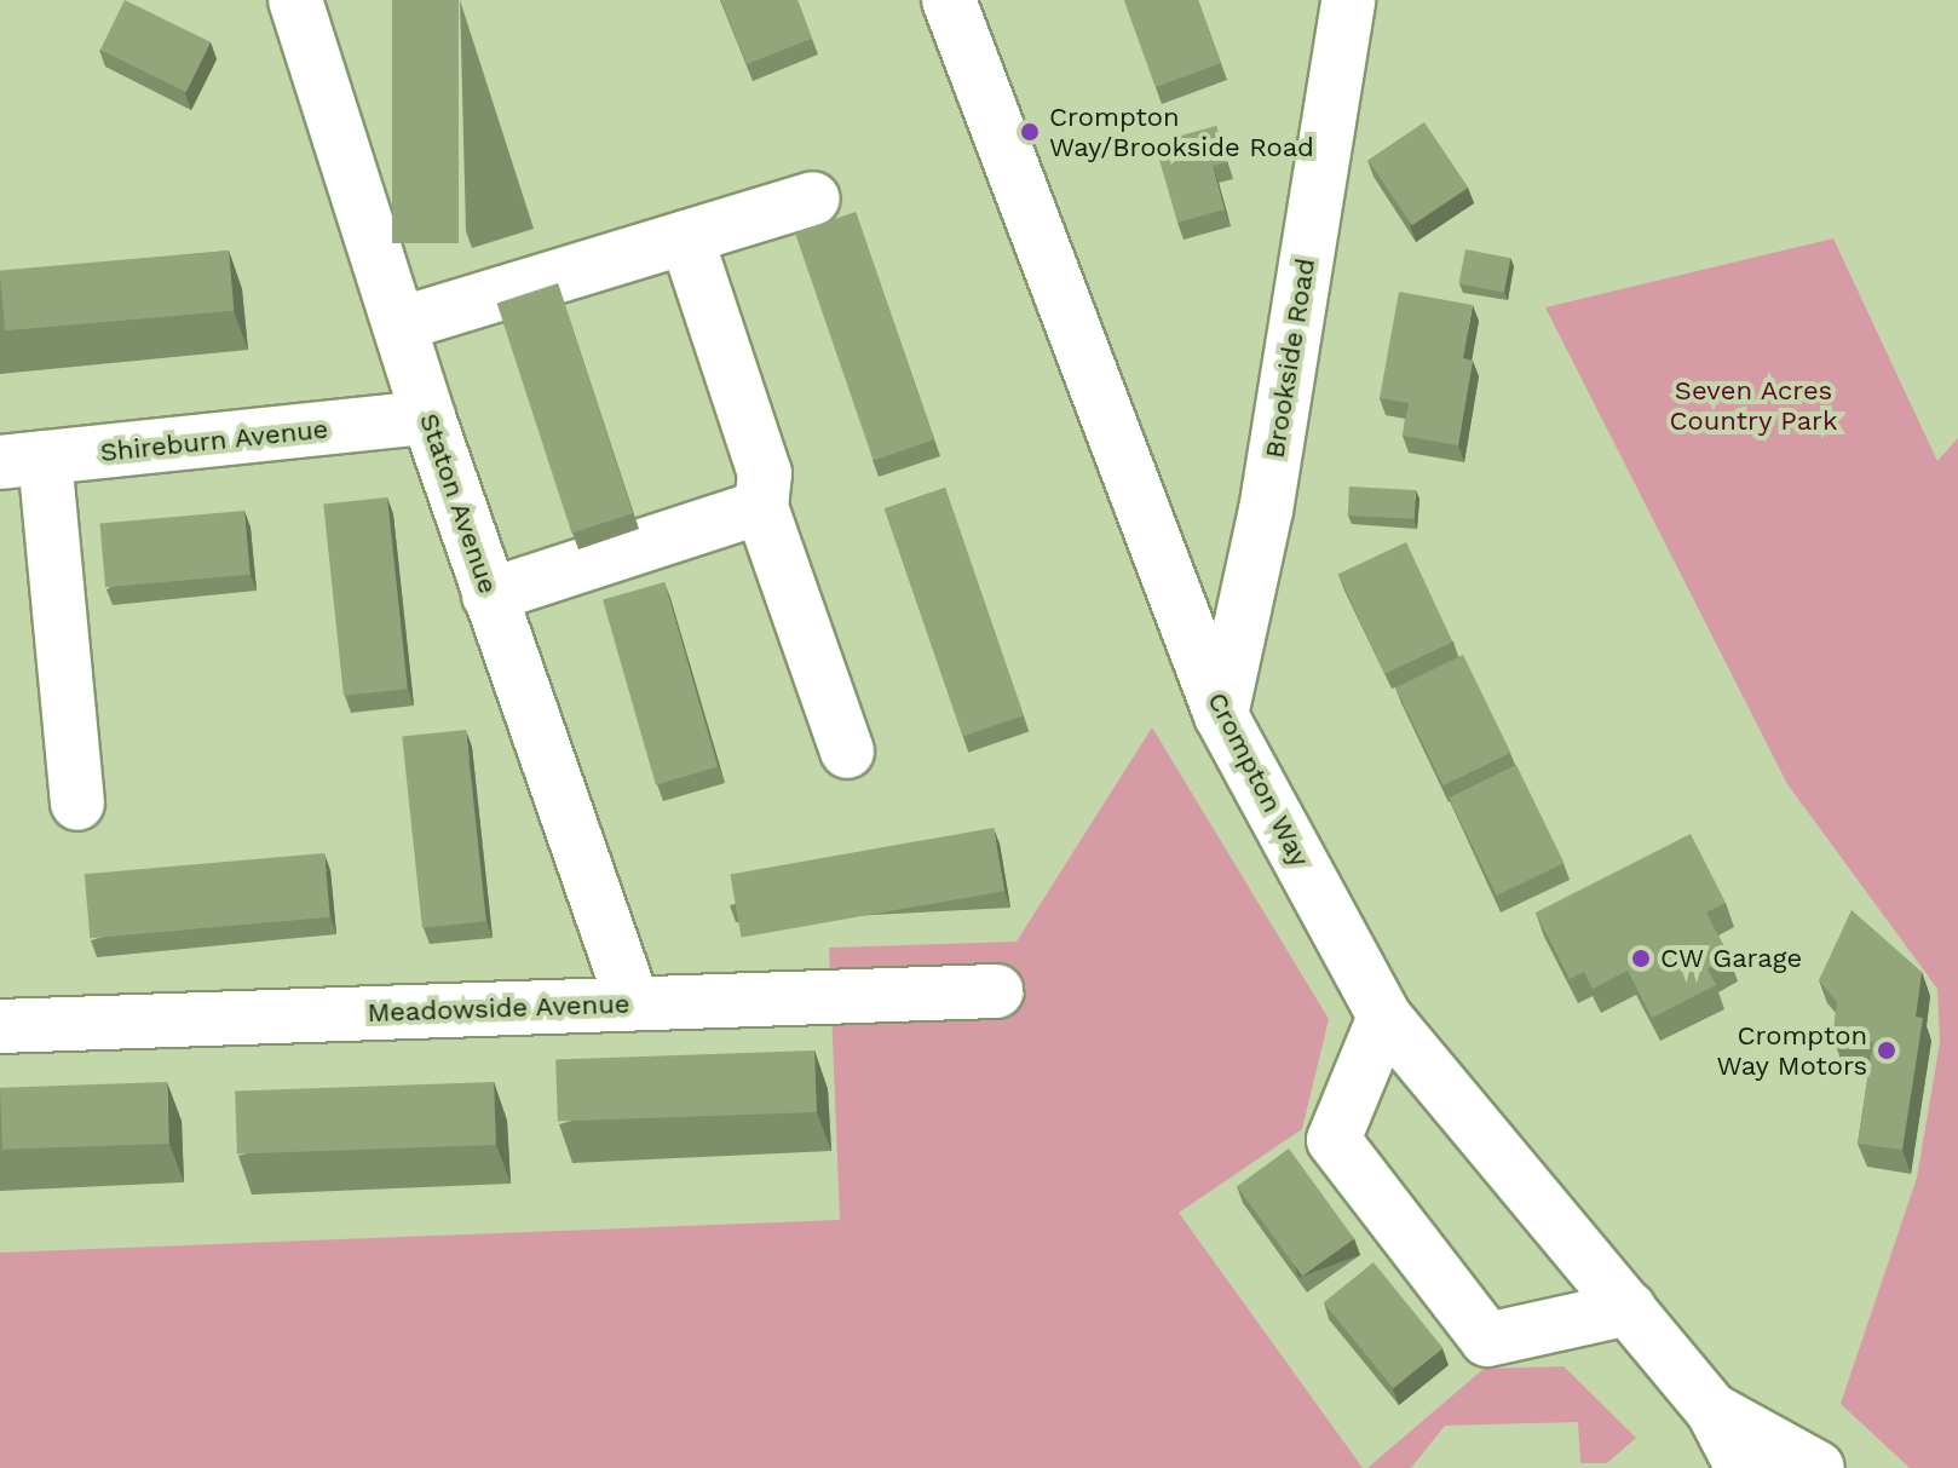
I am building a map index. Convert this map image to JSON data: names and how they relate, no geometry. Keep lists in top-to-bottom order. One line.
{"streets":{"main road":["Brookside Road","Shireburn Avenue","Staton Avenue","Crompton Way","Meadowside Avenue"]},"crossings":[["Brookside Road","Crompton Way"],["Shireburn Avenue","Staton Avenue"],["Staton Avenue","Meadowside Avenue"]],"parks":["Seven Acres Country Park"],"places":["Crompton Way/Brookside Road","CW Garage","Crompton Way Motors"]}
